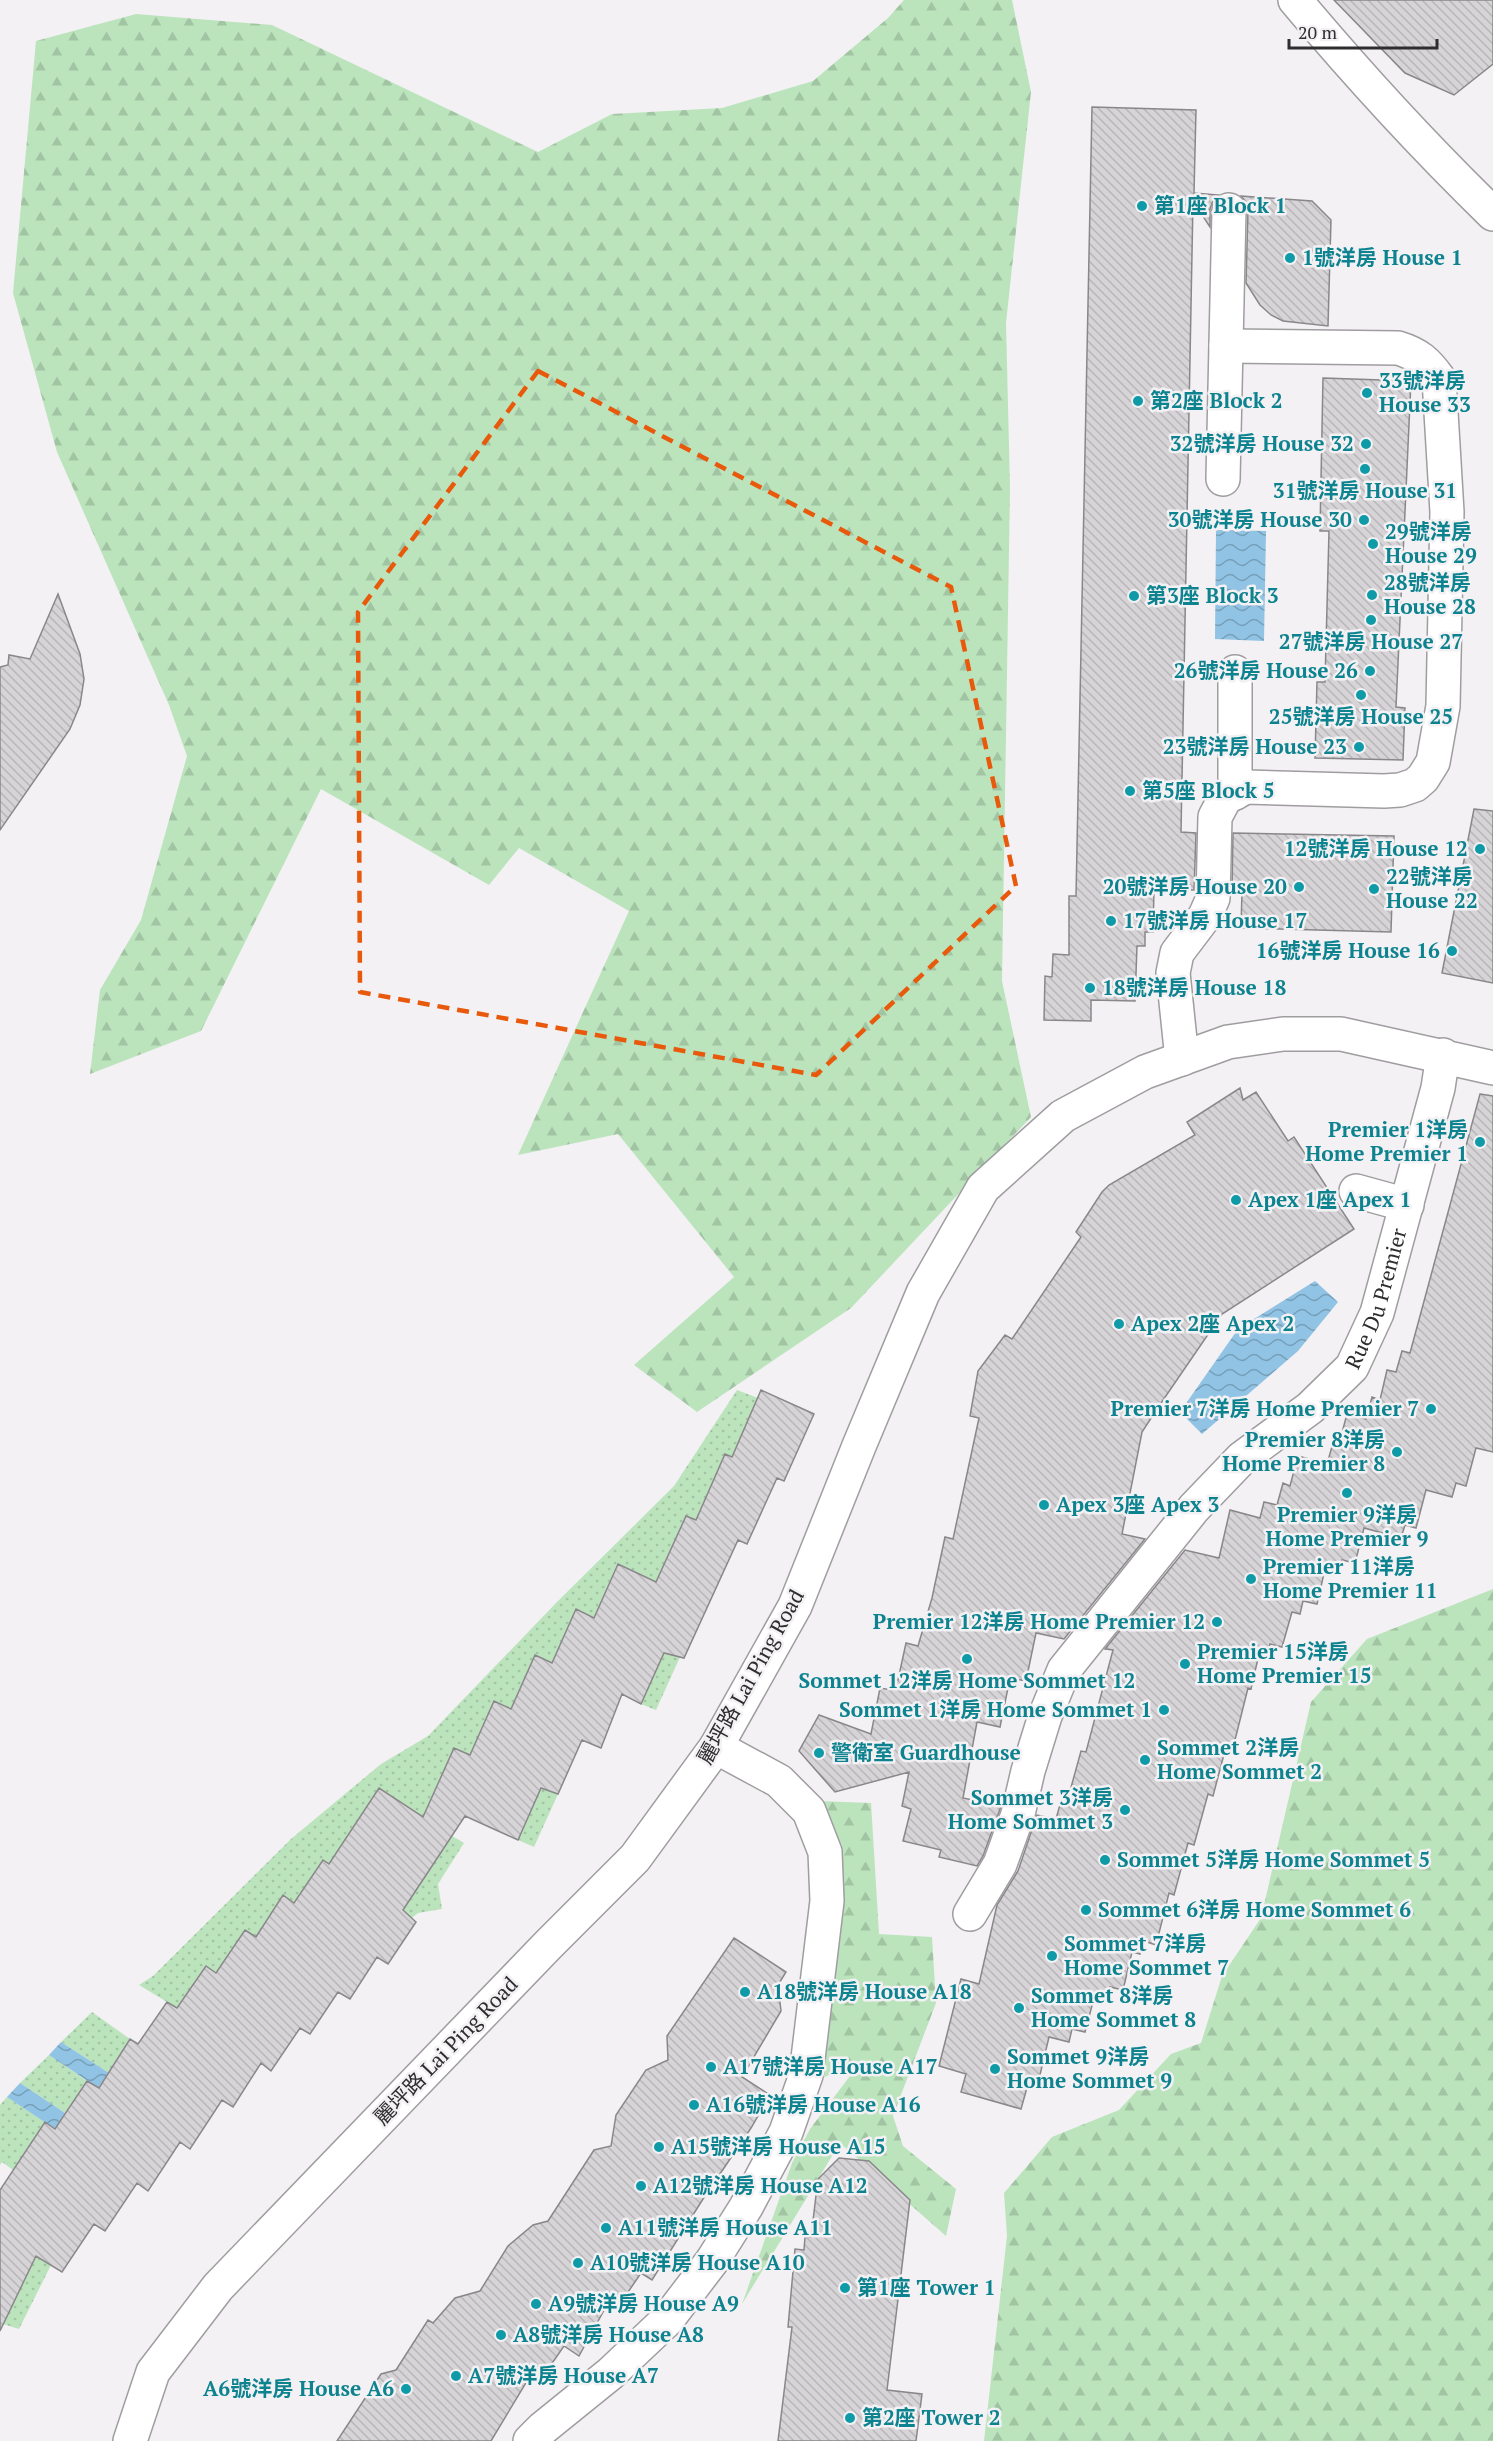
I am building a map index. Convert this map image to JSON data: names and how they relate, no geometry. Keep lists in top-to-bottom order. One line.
{"streets":{"street":["Rue Du Premier","麗坪路 Lai Ping Road"]},"crossings":[["Rue Du Premier","麗坪路 Lai Ping Road"]],"places":["第1座 Block 1","1號洋房 House 1","33號洋房 House 33","第2座 Block 2","32號洋房 House 32","31號洋房 House 31","30號洋房 House 30","29號洋房 House 29","28號洋房 House 28","第3座 Block 3","27號洋房 House 27","26號洋房 House 26","25號洋房 House 25","23號洋房 House 23","第5座 Block 5","12號洋房 House 12","20號洋房 House 20","22號洋房 House 22","17號洋房 House 17","16號洋房 House 16","18號洋房 House 18","Premier 1洋房 Home Premier 1","Apex 1座 Apex 1","Apex 2座 Apex 2","Premier 7洋房 Home Premier 7","Premier 8洋房 Home Premier 8","Premier 9洋房 Home Premier 9","Apex 3座 Apex 3","Premier 11洋房 Home Premier 11","Premier 12洋房 Home Premier 12","Sommet 12洋房 Home Sommet 12","Premier 15洋房 Home Premier 15","Sommet 1洋房 Home Sommet 1","警衛室 Guardhouse","Sommet 2洋房 Home Sommet 2","Sommet 3洋房 Home Sommet 3","Sommet 5洋房 Home Sommet 5","Sommet 6洋房 Home Sommet 6","Sommet 7洋房 Home Sommet 7","A18號洋房 House A18","Sommet 8洋房 Home Sommet 8","A17號洋房 House A17","Sommet 9洋房 Home Sommet 9","A16號洋房 House A16","A15號洋房 House A15","A12號洋房 House A12","A11號洋房 House A11","A10號洋房 House A10","第1座 Tower 1","A9號洋房 House A9","A8號洋房 House A8","A7號洋房 House A7","A6號洋房 House A6","第2座 Tower 2"],"scale_bar":"20 m"}
